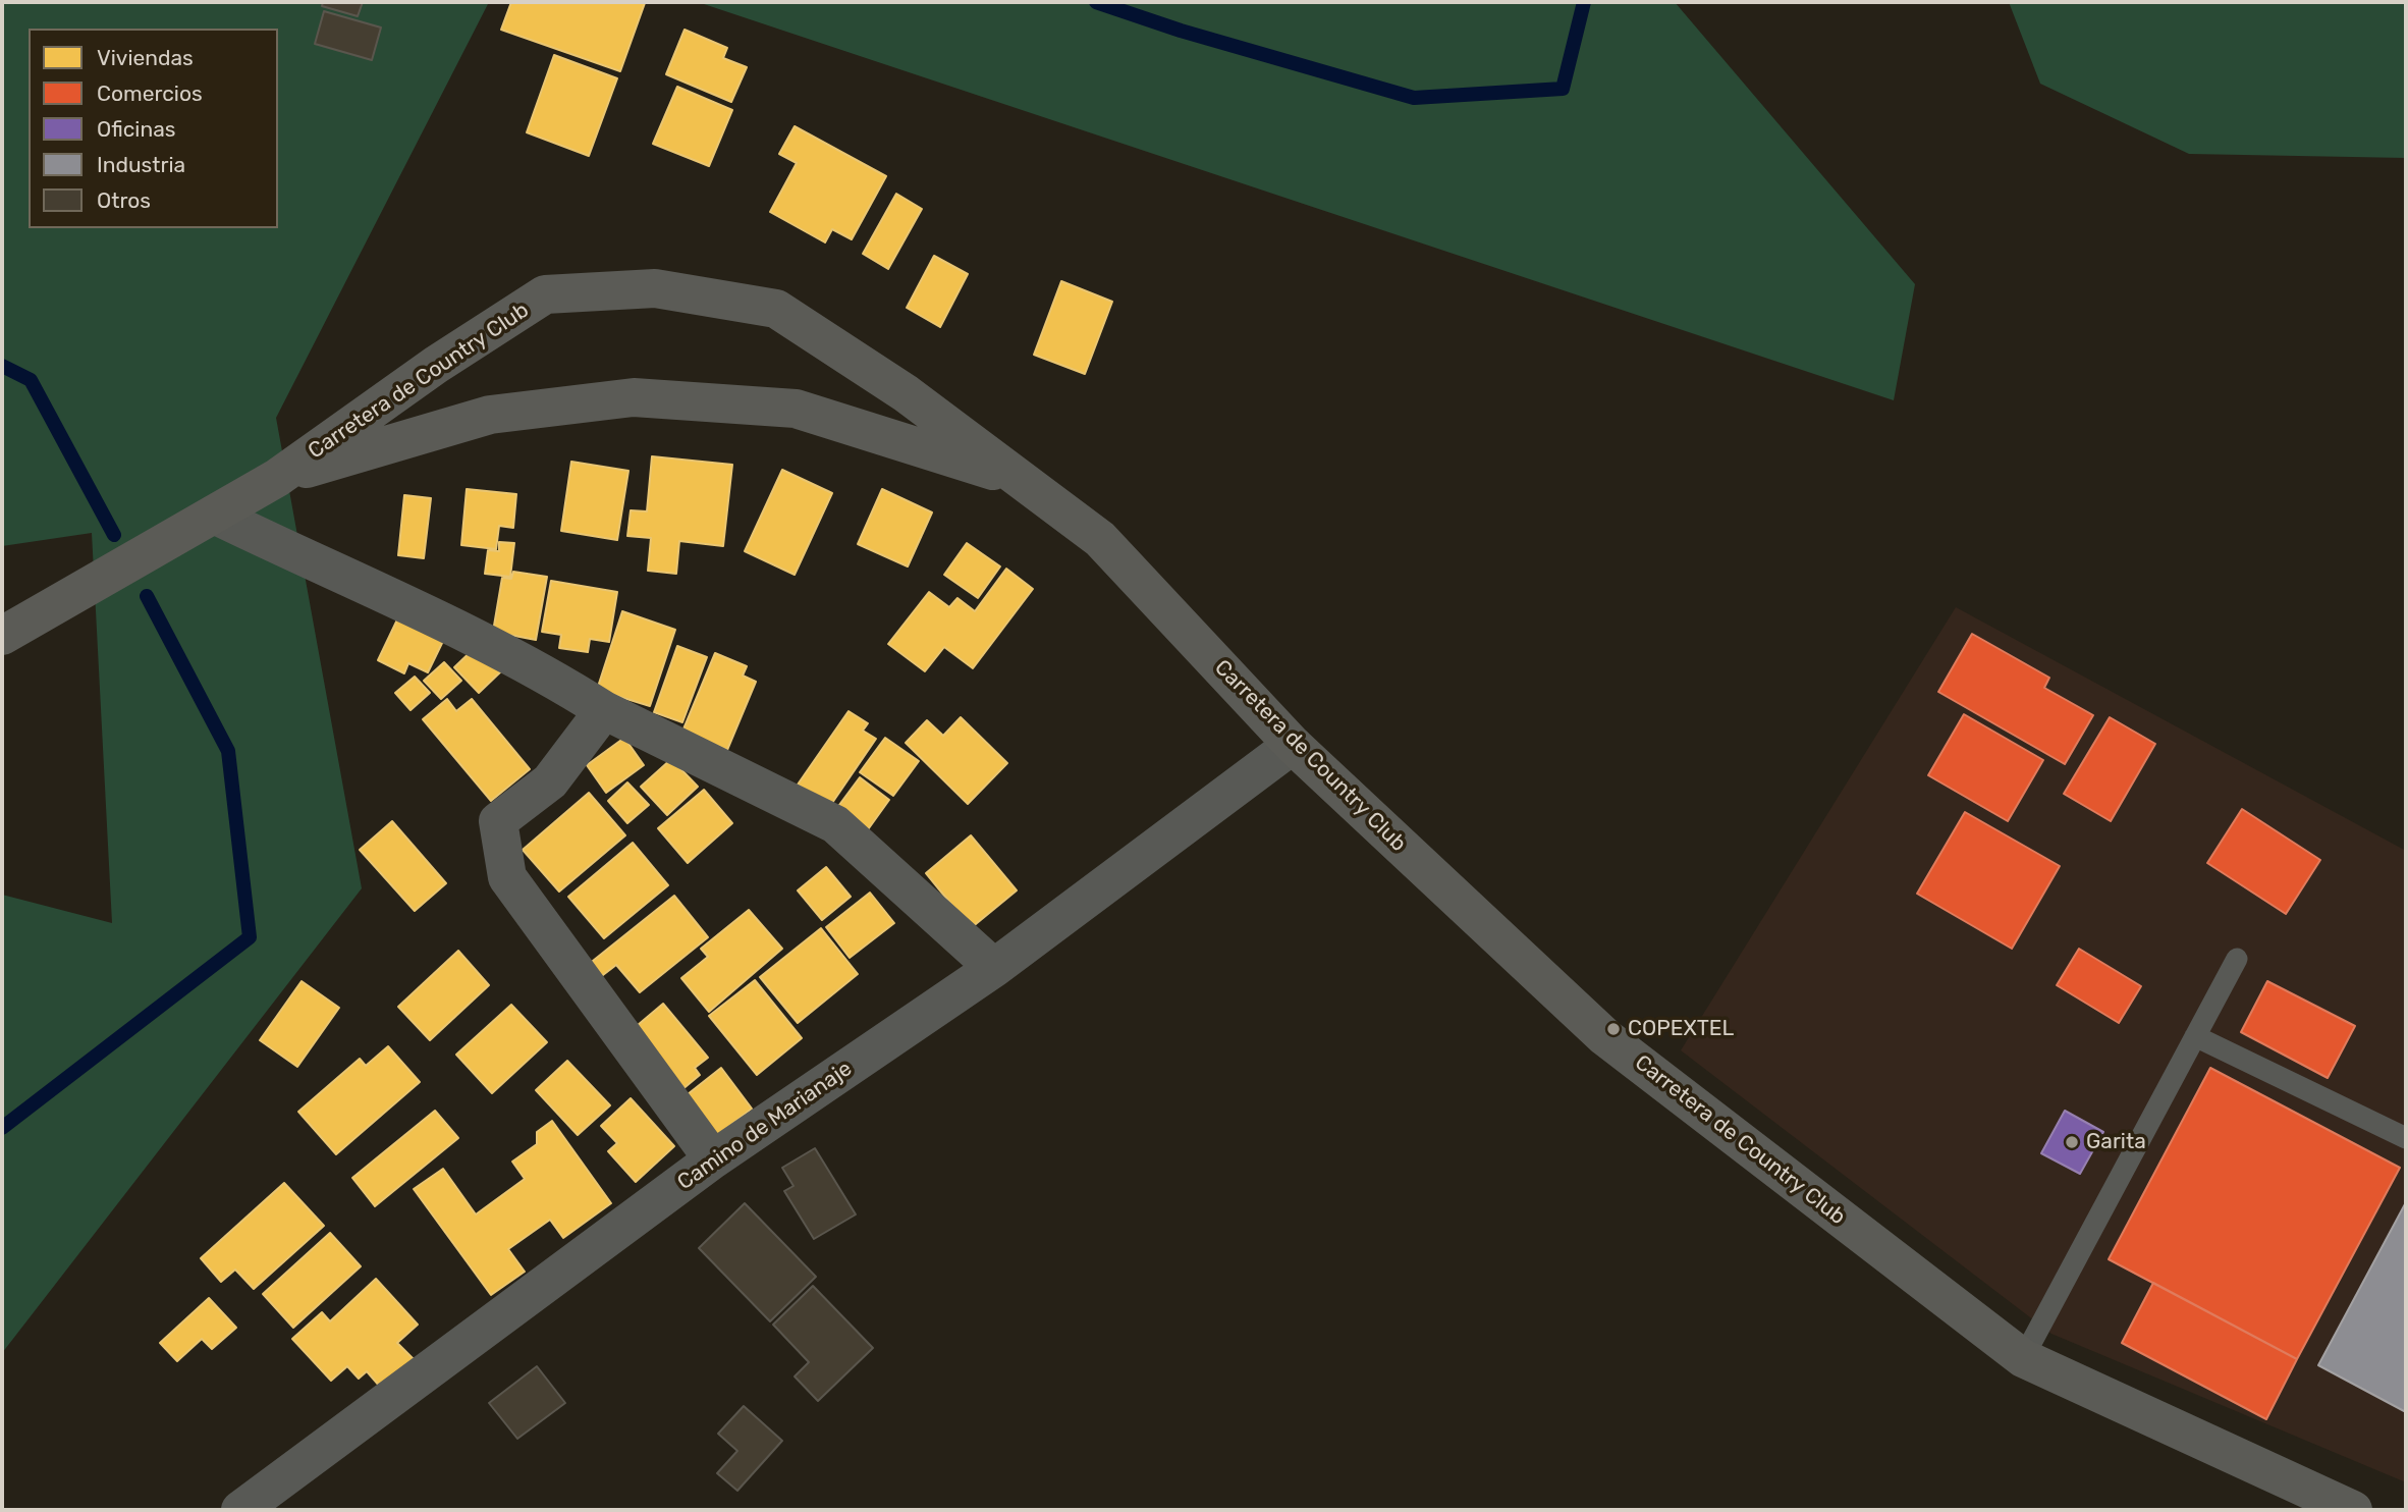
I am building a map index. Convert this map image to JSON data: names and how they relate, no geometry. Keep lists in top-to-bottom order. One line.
{"streets":{"street":["Carretera de Country Club","Camino de Marianaje"]},"crossings":[["Carretera de Country Club","Camino de Marianaje"]],"places":["COPEXTEL","Garita"],"legend":["Viviendas","Comercios","Oficinas","Industria","Otros"]}
